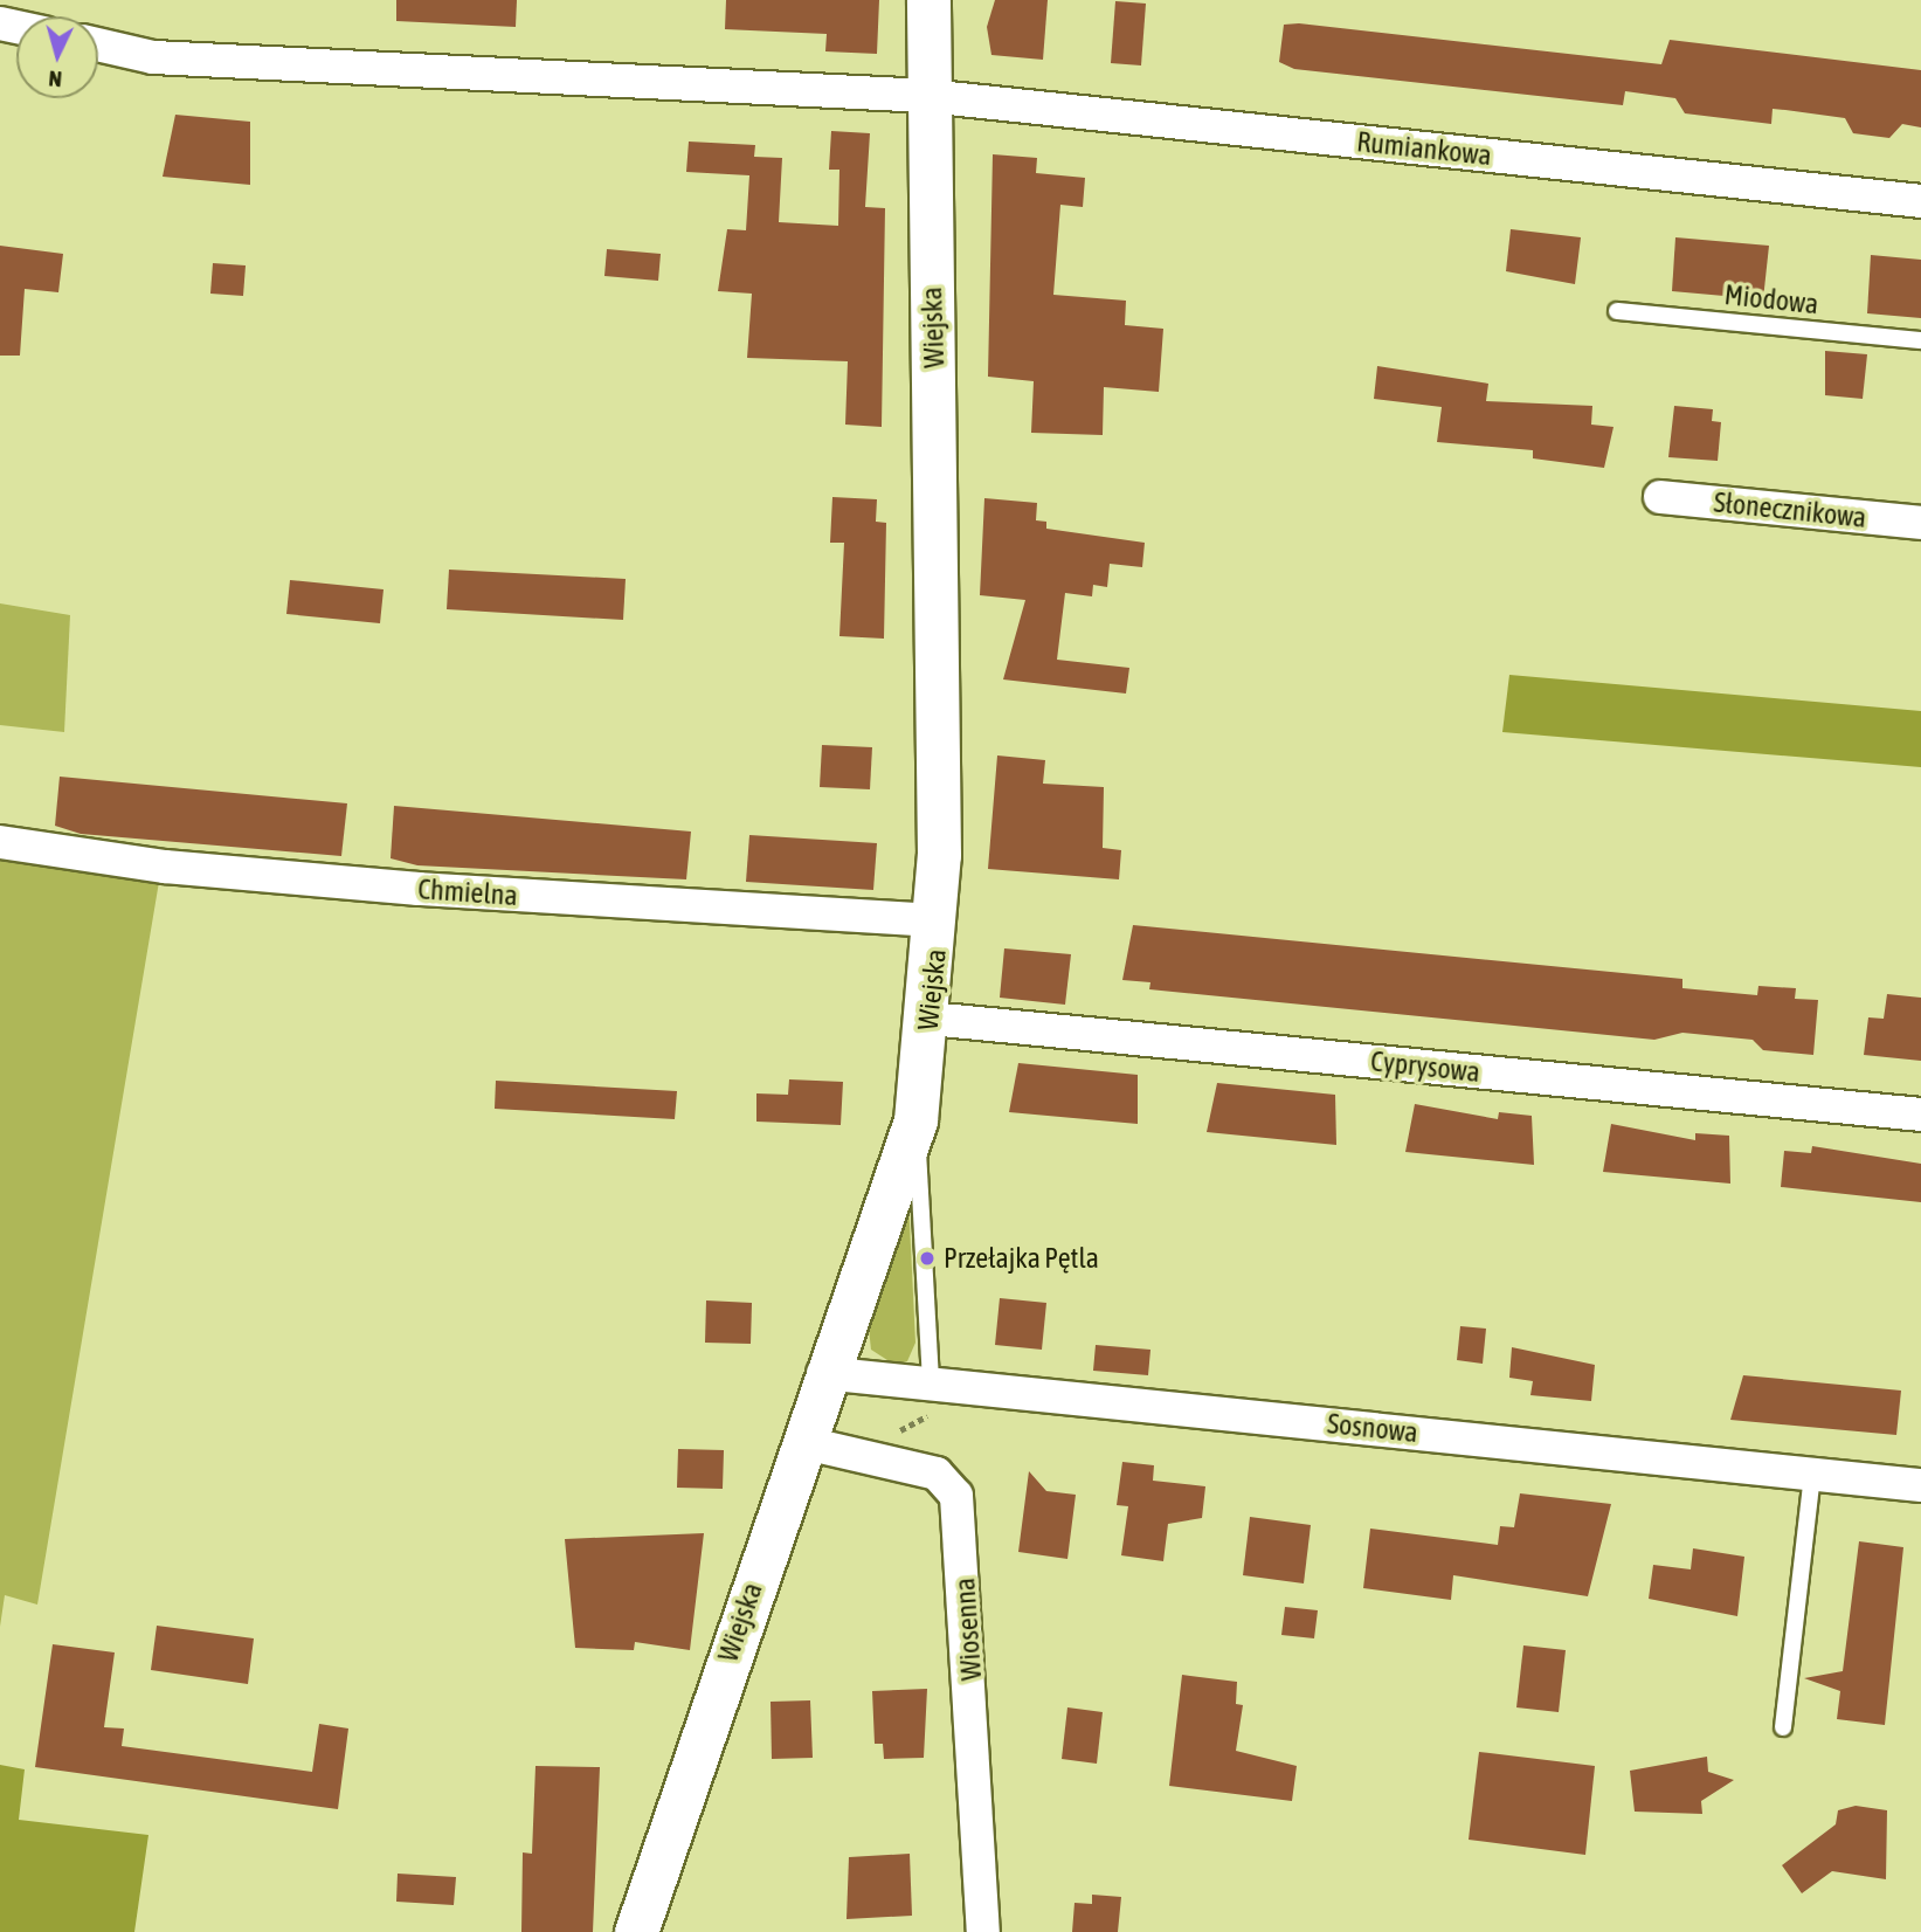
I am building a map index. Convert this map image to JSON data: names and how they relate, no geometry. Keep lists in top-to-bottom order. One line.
{"streets":{"street":["Rumiankowa","Wiejska","Słonecznikowa","Chmielna","Cyprysowa","Sosnowa","Wiosenna"],"lane":["Miodowa"]},"crossings":[["Rumiankowa","Wiejska"],["Wiejska","Chmielna"],["Wiejska","Cyprysowa"],["Wiejska","Sosnowa"],["Wiejska","Wiosenna"]],"places":["Przełajka Pętla"],"north":"bottom"}
